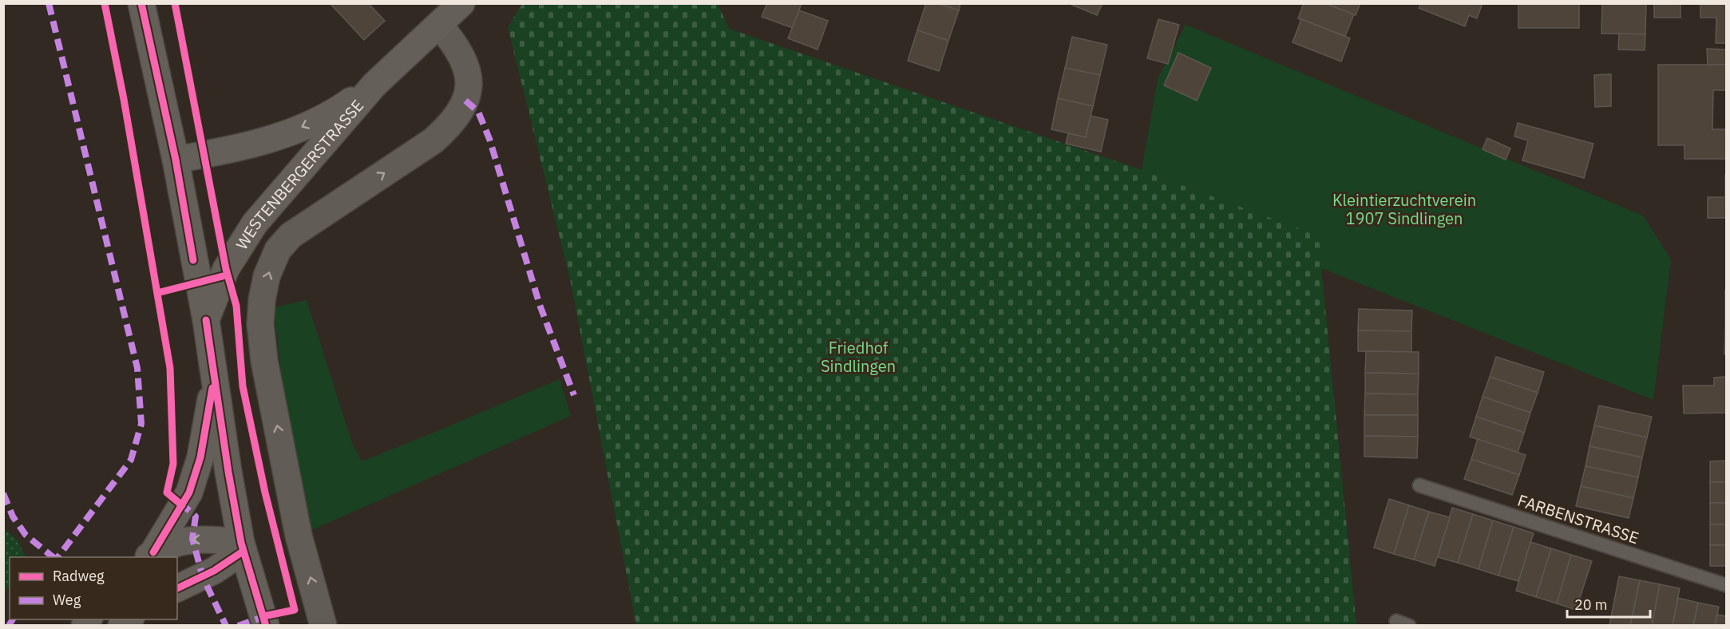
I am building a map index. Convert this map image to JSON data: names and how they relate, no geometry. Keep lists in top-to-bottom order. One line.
{"streets":{"main road":["WESTENBERGERSTRASSE"],"lane":["FARBENSTRASSE"]},"parks":["Kleintierzuchtverein 1907 Sindlingen","Friedhof Sindlingen"],"legend":["Radweg","Weg"],"scale_bar":"20 m"}
